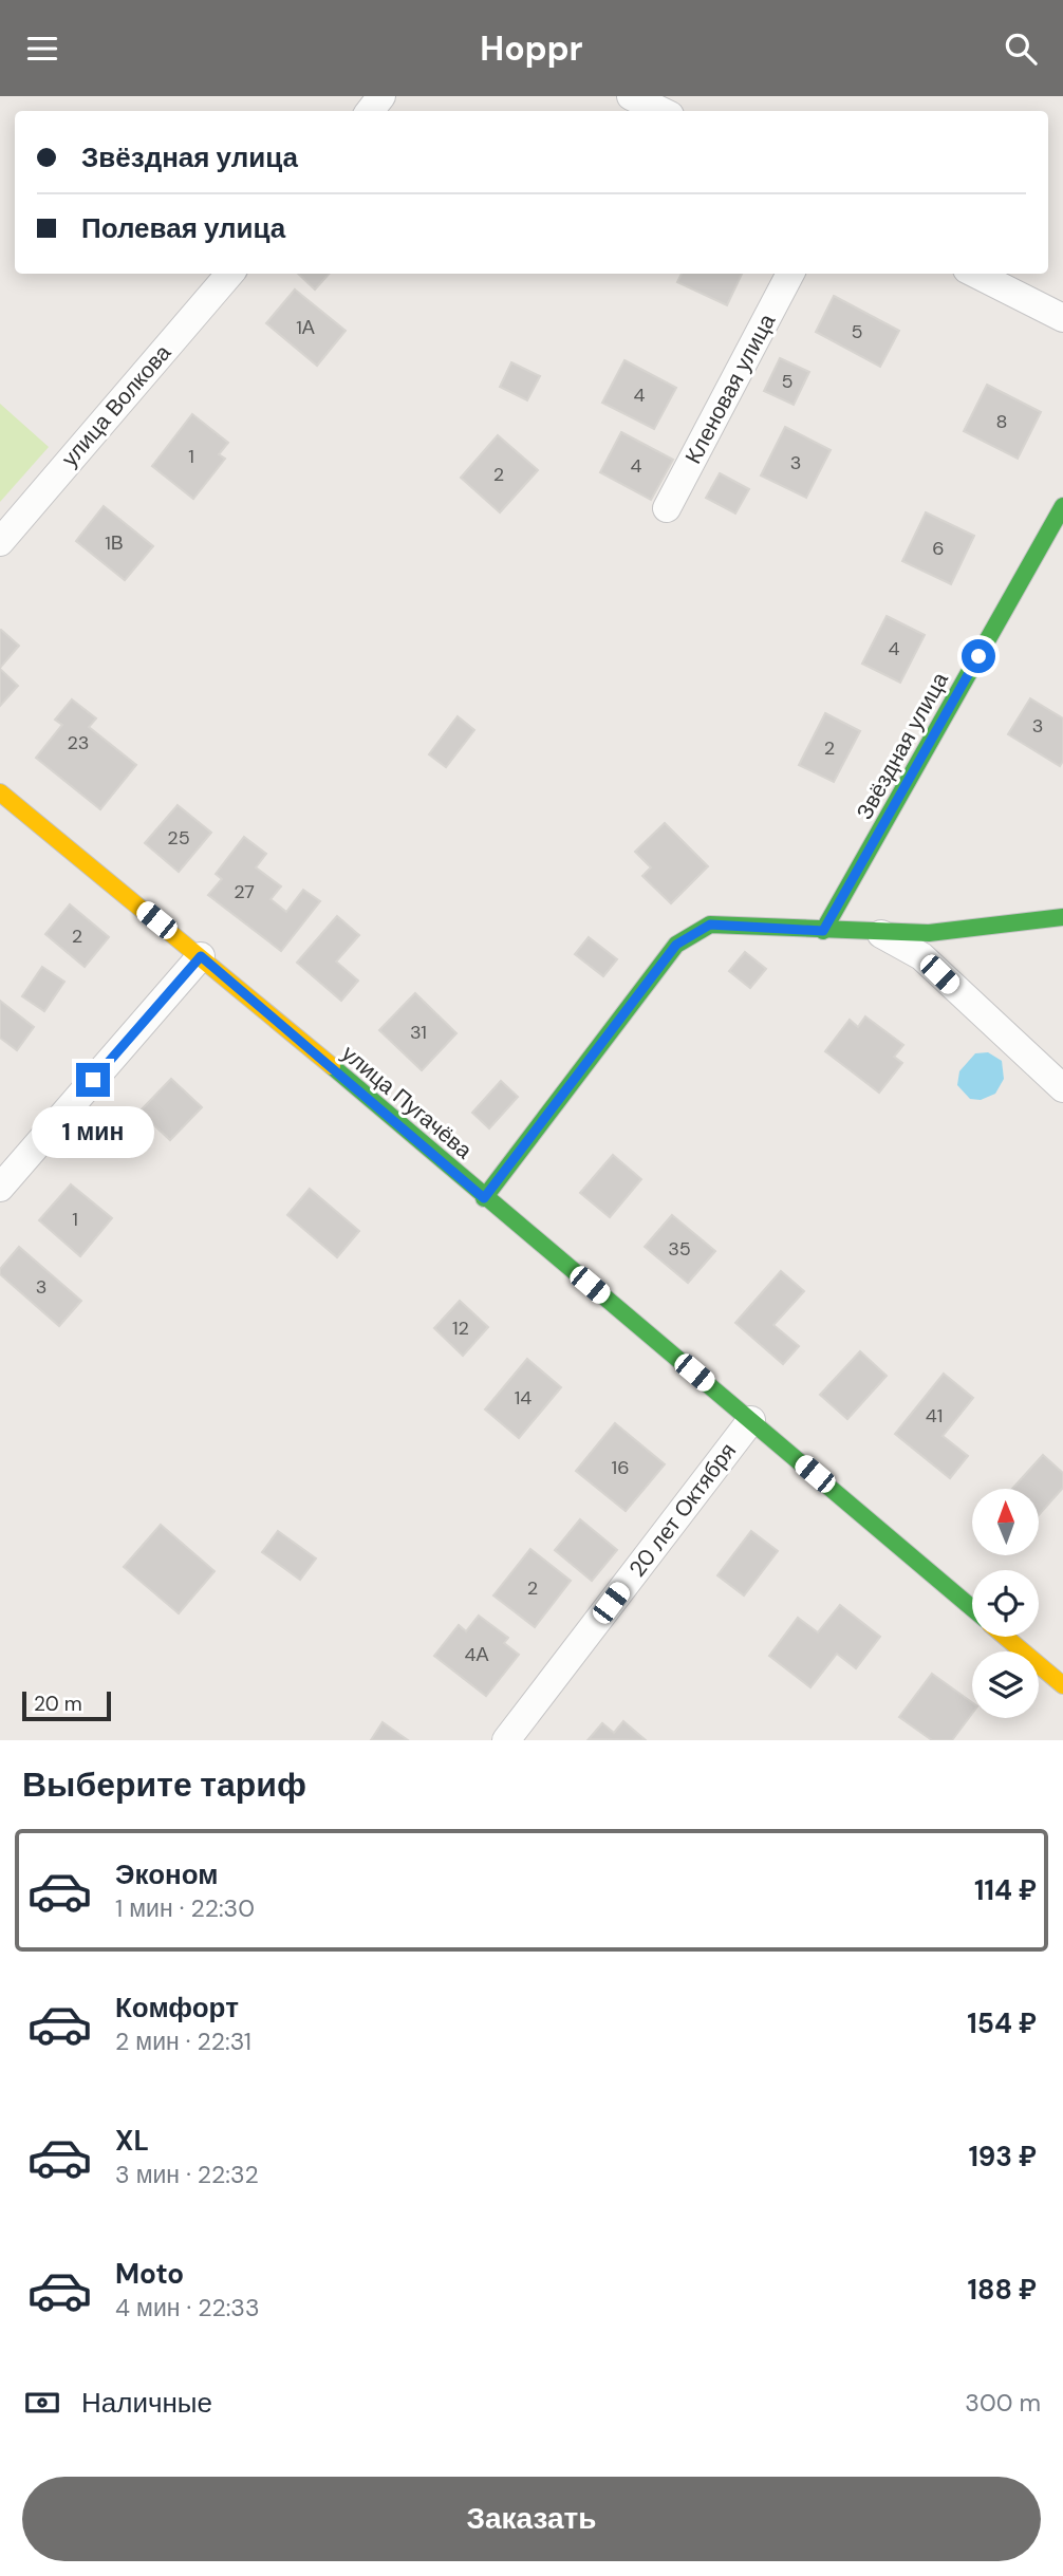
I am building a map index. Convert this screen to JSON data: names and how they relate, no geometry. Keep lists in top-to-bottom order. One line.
{"streets":{"street":["Кленовая улица","улица Волкова","Звёздная улица","улица Пугачёва","20 лет Октября"]},"crossings":[["улица Пугачёва","20 лет Октября"]],"house_numbers":["1А","5","5","4","8","1","3","4","2","1В","6","4","3","23","2","25","27","2","31","1","35","3","12","14","41","16","2","4А"],"scale_bar":"20 m","north":"top","page":{"header":"Hoppr","banner":["Звёздная улица","Полевая улица"],"bubble":"1 мин","scale":"20 m","heading":"Выберите тариф","list":[{"name":"Эконом","note":"1 мин · 22:30","value":"114 ₽"},{"name":"Комфорт","note":"2 мин · 22:31","value":"154 ₽"},{"name":"XL","note":"3 мин · 22:32","value":"193 ₽"},{"name":"Moto","note":"4 мин · 22:33","value":"188 ₽"}],"pay":["Наличные","300 m"],"buttons":"Заказать"}}
